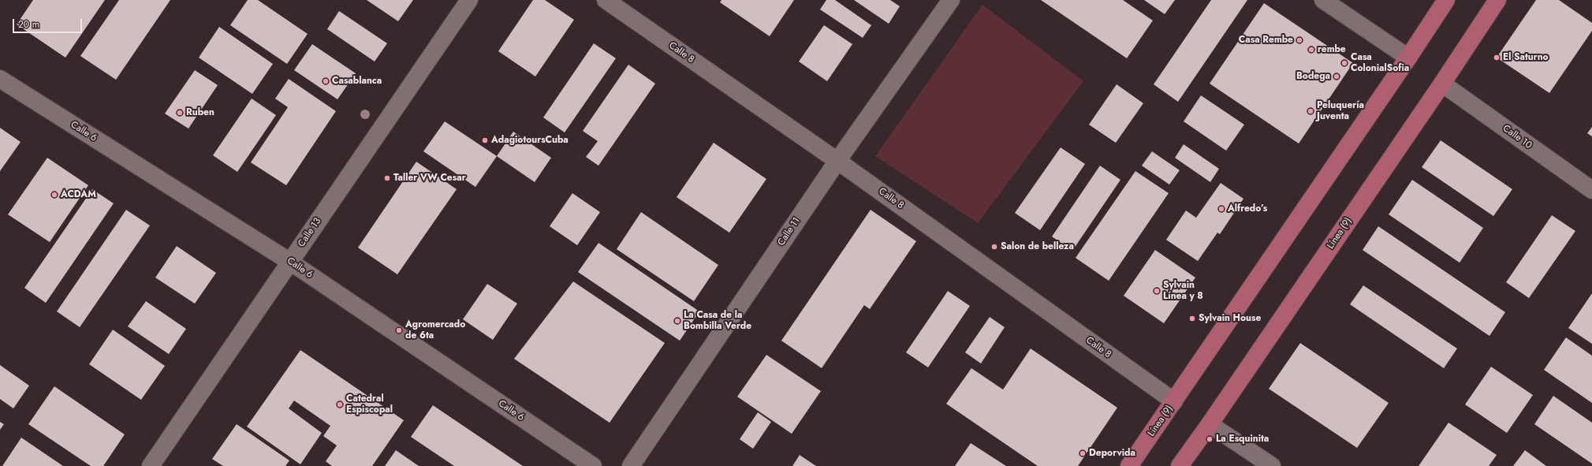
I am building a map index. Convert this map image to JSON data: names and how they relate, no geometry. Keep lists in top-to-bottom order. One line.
{"streets":{"main road":["Línea (9)"],"street":["Calle 8","Calle 6","Calle 10","Calle 11","Calle 13"]},"crossings":[["Calle 8","Calle 11"],["Calle 8","Línea (9)"],["Calle 6","Calle 13"],["Calle 10","Línea (9)"]],"places":["Casa Rembe","rembe","El Saturno","Casa ColonialSofia","Bodega","Casablanca","Peluquería Juventa","Ruben","AdagiotoursCuba","Taller VW Cesar","ACDAM","Alfredo’s","Salon de belleza","Sylvain Línea y 8","Sylvain House","La Casa de la Bombilla Verde","Agromercado de 6ta","Catedral Espiscopal","La Esquinita","Deporvida"],"scale_bar":"20 m"}
